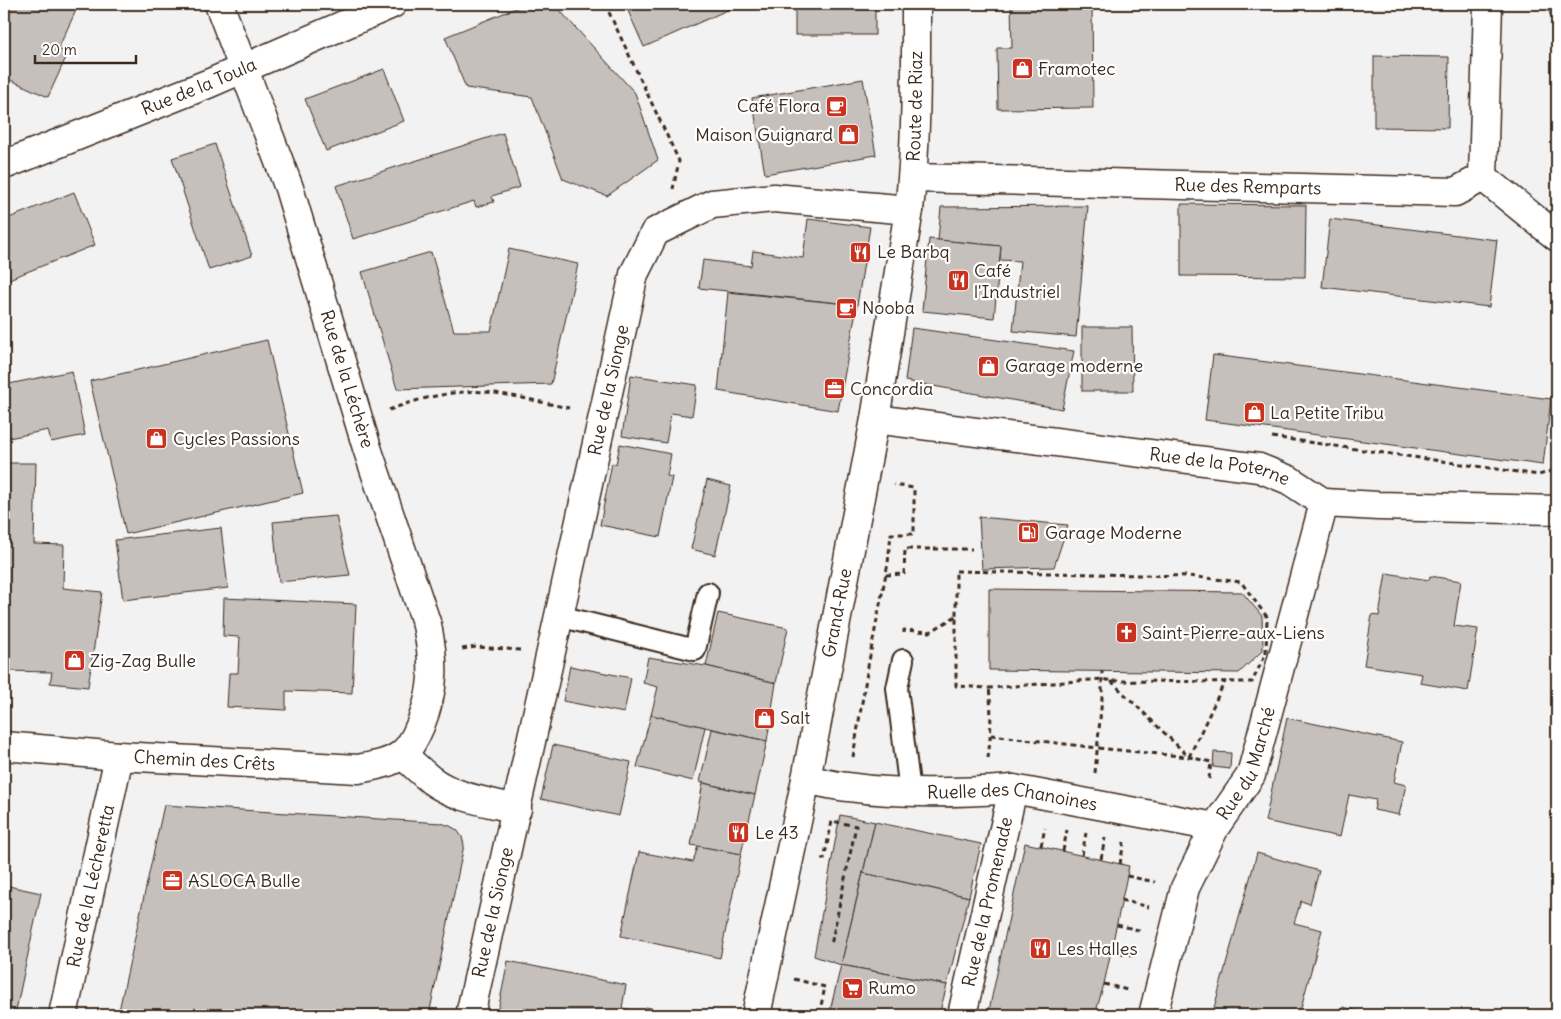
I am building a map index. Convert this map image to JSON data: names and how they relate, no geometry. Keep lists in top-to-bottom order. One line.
{"streets":{"street":["Rue de la Toula","Route de Riaz","Rue des Remparts","Rue de la Léchère","Rue de la Sionge","Rue de la Poterne","Grand-Rue","Chemin des Crêts","Rue du Marché","Ruelle des Chanoines","Rue de la Lécheretta","Rue de la Promenade"]},"crossings":[["Rue de la Toula","Rue de la Léchère"],["Route de Riaz","Rue des Remparts"],["Route de Riaz","Rue de la Sionge"],["Route de Riaz","Grand-Rue"],["Rue de la Léchère","Chemin des Crêts"],["Rue de la Sionge","Grand-Rue"],["Rue de la Poterne","Grand-Rue"],["Rue de la Poterne","Rue du Marché"],["Grand-Rue","Ruelle des Chanoines"],["Chemin des Crêts","Rue de la Lécheretta"],["Rue du Marché","Ruelle des Chanoines"],["Ruelle des Chanoines","Rue de la Promenade"]],"places":{"shop":["Framotec","Maison Guignard","Garage moderne","La Petite Tribu","Cycles Passions","Zig-Zag Bulle","Salt"],"cafe":["Café Flora","Nooba"],"restaurant":["Le Barbq","Café l'Industriel","Le 43","Les Halles"],"office":["Concordia","ASLOCA Bulle"],"fuel station":["Garage Moderne"],"church":["Saint-Pierre-aux-Liens"],"supermarket":["Rumo"]},"scale_bar":"20 m"}
